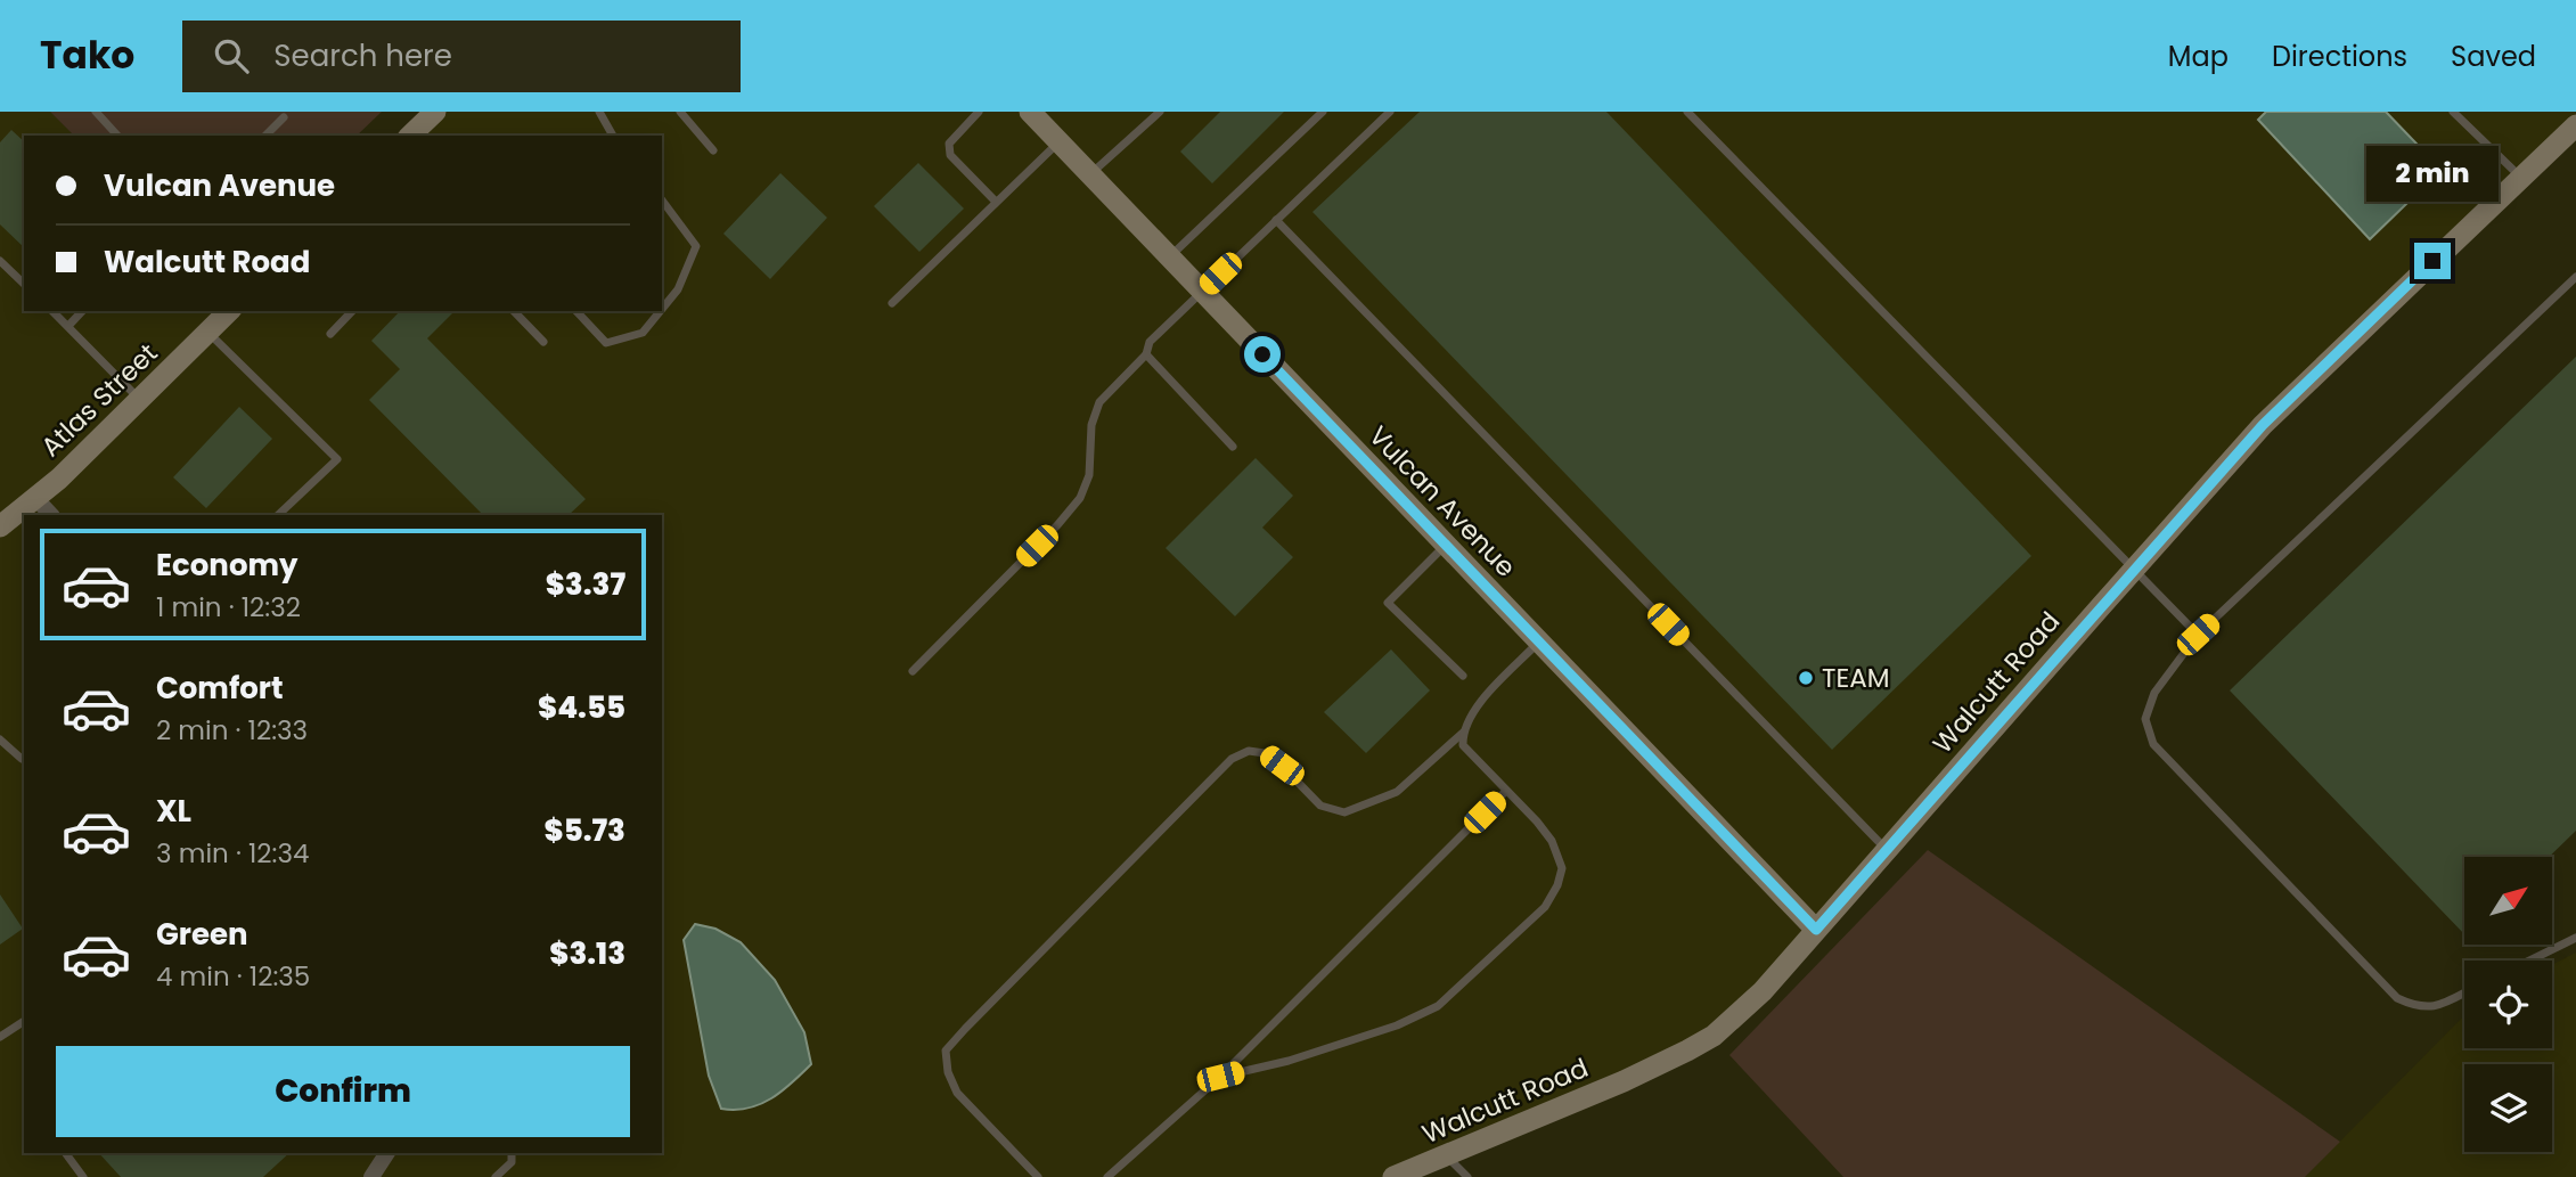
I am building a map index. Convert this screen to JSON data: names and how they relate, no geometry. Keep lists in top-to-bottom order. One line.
{"streets":{"street":["Atlas Street","Vulcan Avenue","Walcutt Road"]},"crossings":[["Vulcan Avenue","Walcutt Road"]],"places":["TEAM"],"north":"top right","page":{"header":"Tako","search":"Search here","nav":["Map","Directions","Saved"],"banner":["Vulcan Avenue","Walcutt Road"],"bubble":"2 min","list":[{"name":"Economy","note":"1 min · 12:32","value":"$3.37"},{"name":"Comfort","note":"2 min · 12:33","value":"$4.55"},{"name":"XL","note":"3 min · 12:34","value":"$5.73"},{"name":"Green","note":"4 min · 12:35","value":"$3.13"}],"buttons":"Confirm"}}
